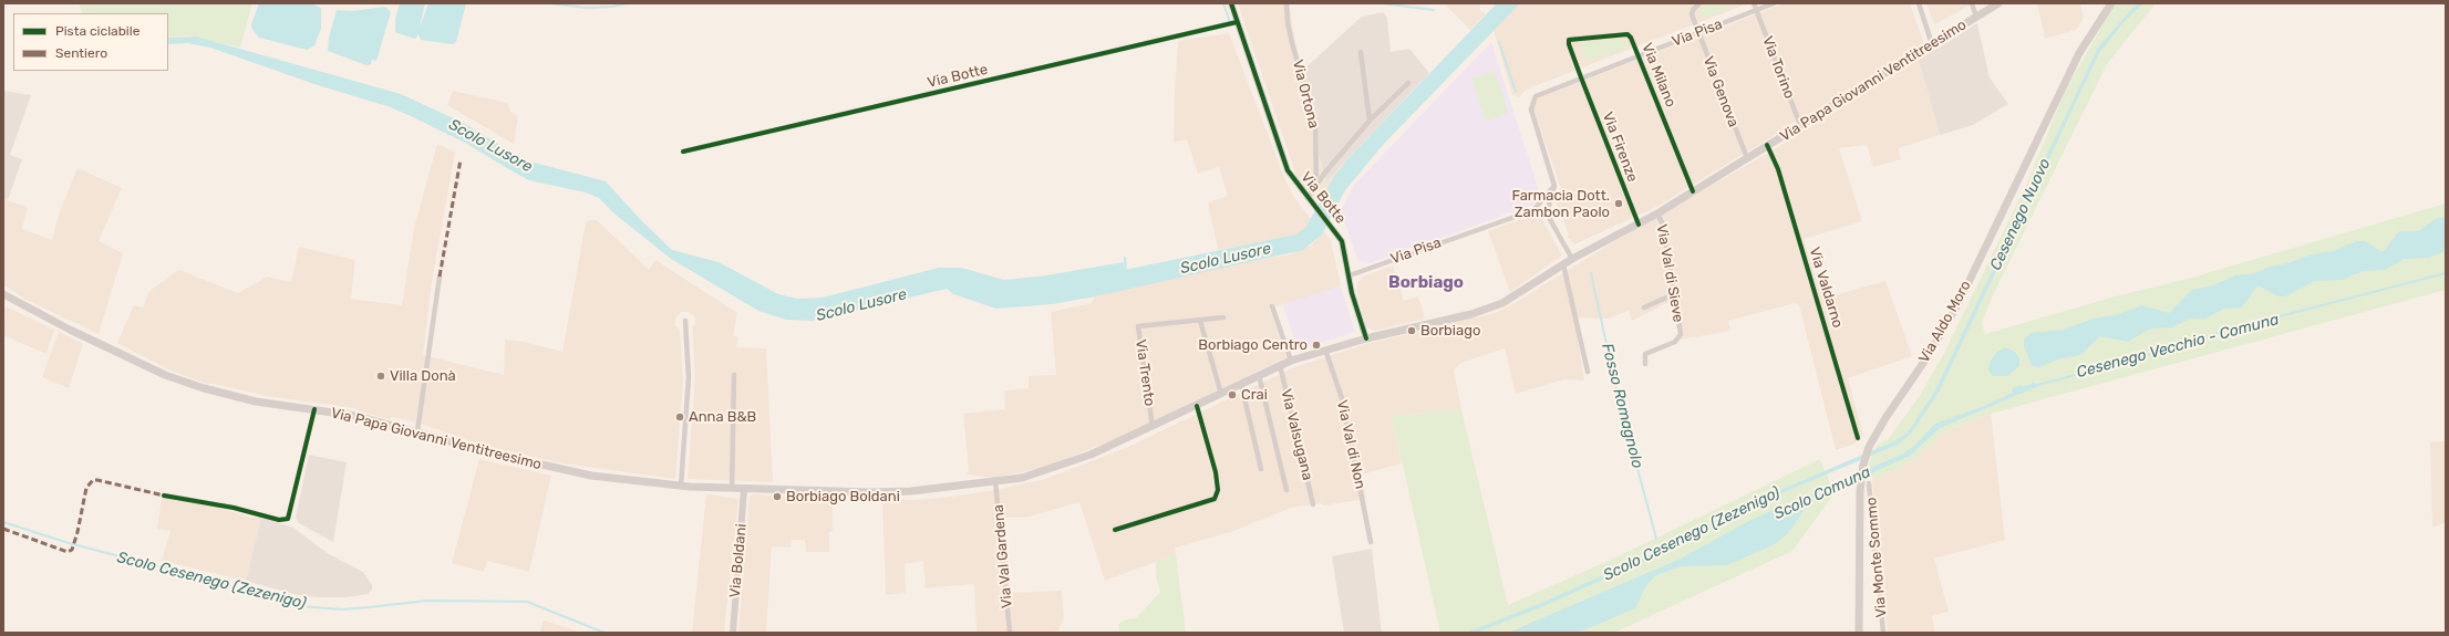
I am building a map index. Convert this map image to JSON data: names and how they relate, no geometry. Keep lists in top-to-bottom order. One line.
{"streets":{"main road":["Via Papa Giovanni Ventitreesimo","Via Aldo Moro"],"street":["Via Pisa","Via Torino","Via Milano","Via Botte","Via Genova","Via Ortona","Via Firenze","Via Val di Sieve","Via Valdarno","Via Trento","Via Valsugana","Via Val di Non","Via Val Gardena","Via Monte Sommo","Via Boldani"]},"crossings":[["Via Pisa","Via Torino"],["Via Pisa","Via Milano"],["Via Pisa","Via Botte"],["Via Pisa","Via Genova"],["Via Pisa","Via Firenze"],["Via Torino","Via Papa Giovanni Ventitreesimo"],["Via Milano","Via Papa Giovanni Ventitreesimo"],["Via Milano","Via Firenze"],["Via Botte","Via Papa Giovanni Ventitreesimo"],["Via Papa Giovanni Ventitreesimo","Via Genova"],["Via Papa Giovanni Ventitreesimo","Via Firenze"],["Via Papa Giovanni Ventitreesimo","Via Val di Sieve"],["Via Papa Giovanni Ventitreesimo","Via Valdarno"],["Via Papa Giovanni Ventitreesimo","Via Trento"],["Via Papa Giovanni Ventitreesimo","Via Valsugana"],["Via Papa Giovanni Ventitreesimo","Via Val di Non"],["Via Papa Giovanni Ventitreesimo","Via Val Gardena"],["Via Papa Giovanni Ventitreesimo","Via Boldani"]],"districts":["Borbiago"],"water":["Scolo Lusore","Cesenego Nuovo","Cesenego Vecchio - Comuna","Fosso Romagnolo","Scolo Comuna","Scolo Cesenego (Zezenigo)"],"places":["Farmacia Dott. Zambon Paolo","Borbiago","Borbiago Centro","Villa Donà","Crai","Anna B&B","Borbiago Boldani"],"legend":["Pista ciclabile","Sentiero"]}
